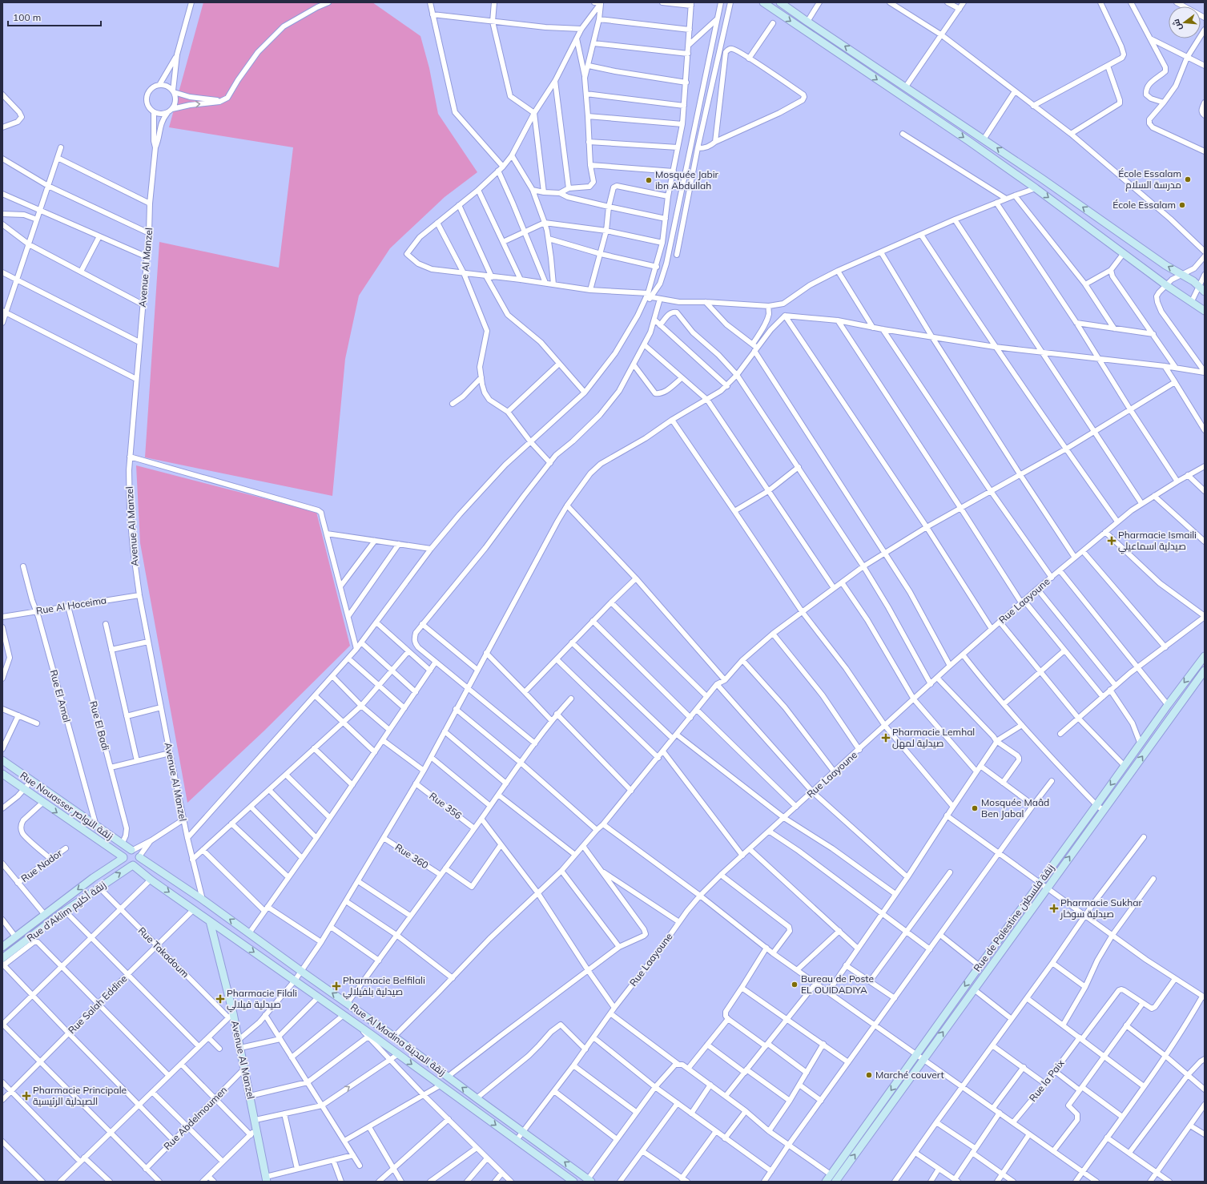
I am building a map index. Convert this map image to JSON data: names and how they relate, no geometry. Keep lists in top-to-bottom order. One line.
{"streets":{"main road":["Avenue Al Manzel","Rue Nouasser زنقة النواصر","Rue d’Aklim زنقة أكليم","Rue de Palestine زنقة فلسطين","Rue Al Madina زنقة المدينة"],"street":["Rue Laayoune","Rue Al Hoceima","Rue El Amal","Rue El Badi","Rue 356","Rue 360","Rue Nador","Rue Takadoum","Rue Salah Eddine","Rue la Paix","Rue Abdelmoumen"]},"crossings":[["Avenue Al Manzel","Rue Al Hoceima"],["Avenue Al Manzel","Rue Takadoum"],["Avenue Al Manzel","Rue Al Madina زنقة المدينة"],["Avenue Al Manzel","Rue Abdelmoumen"],["Rue Laayoune","Rue Al Madina زنقة المدينة"],["Rue Al Hoceima","Rue El Amal"],["Rue Al Hoceima","Rue El Badi"],["Rue El Amal","Rue Nouasser زنقة النواصر"],["Rue El Badi","Rue Nouasser زنقة النواصر"],["Rue Nouasser زنقة النواصر","Rue d’Aklim زنقة أكليم"],["Rue Nouasser زنقة النواصر","Rue Al Madina زنقة المدينة"],["Rue d’Aklim زنقة أكليم","Rue Takadoum"],["Rue d’Aklim زنقة أكليم","Rue Al Madina زنقة المدينة"],["Rue Takadoum","Rue Salah Eddine"],["Rue Salah Eddine","Rue Al Madina زنقة المدينة"]],"places":{"other":["École Essalam مدرسة السلام","Mosquée Jabir ibn Abdullah","École Essalam","Mosquée Maâd Ben Jabal","Bureau de Poste EL OUIDADIYA","Marché couvert"],"health":["Pharmacie Ismaili صيدلية اسماعيلي","Pharmacie Lemhal صيدلية لمهل","Pharmacie Sukhar صيدلية سوخار","Pharmacie Belfilali صيدلية بلفيلالي","Pharmacie Filali صيدلية فيلالي","Pharmacie Principale الصيدلية الرئيسية"]},"scale_bar":"100 m","north":"left"}
